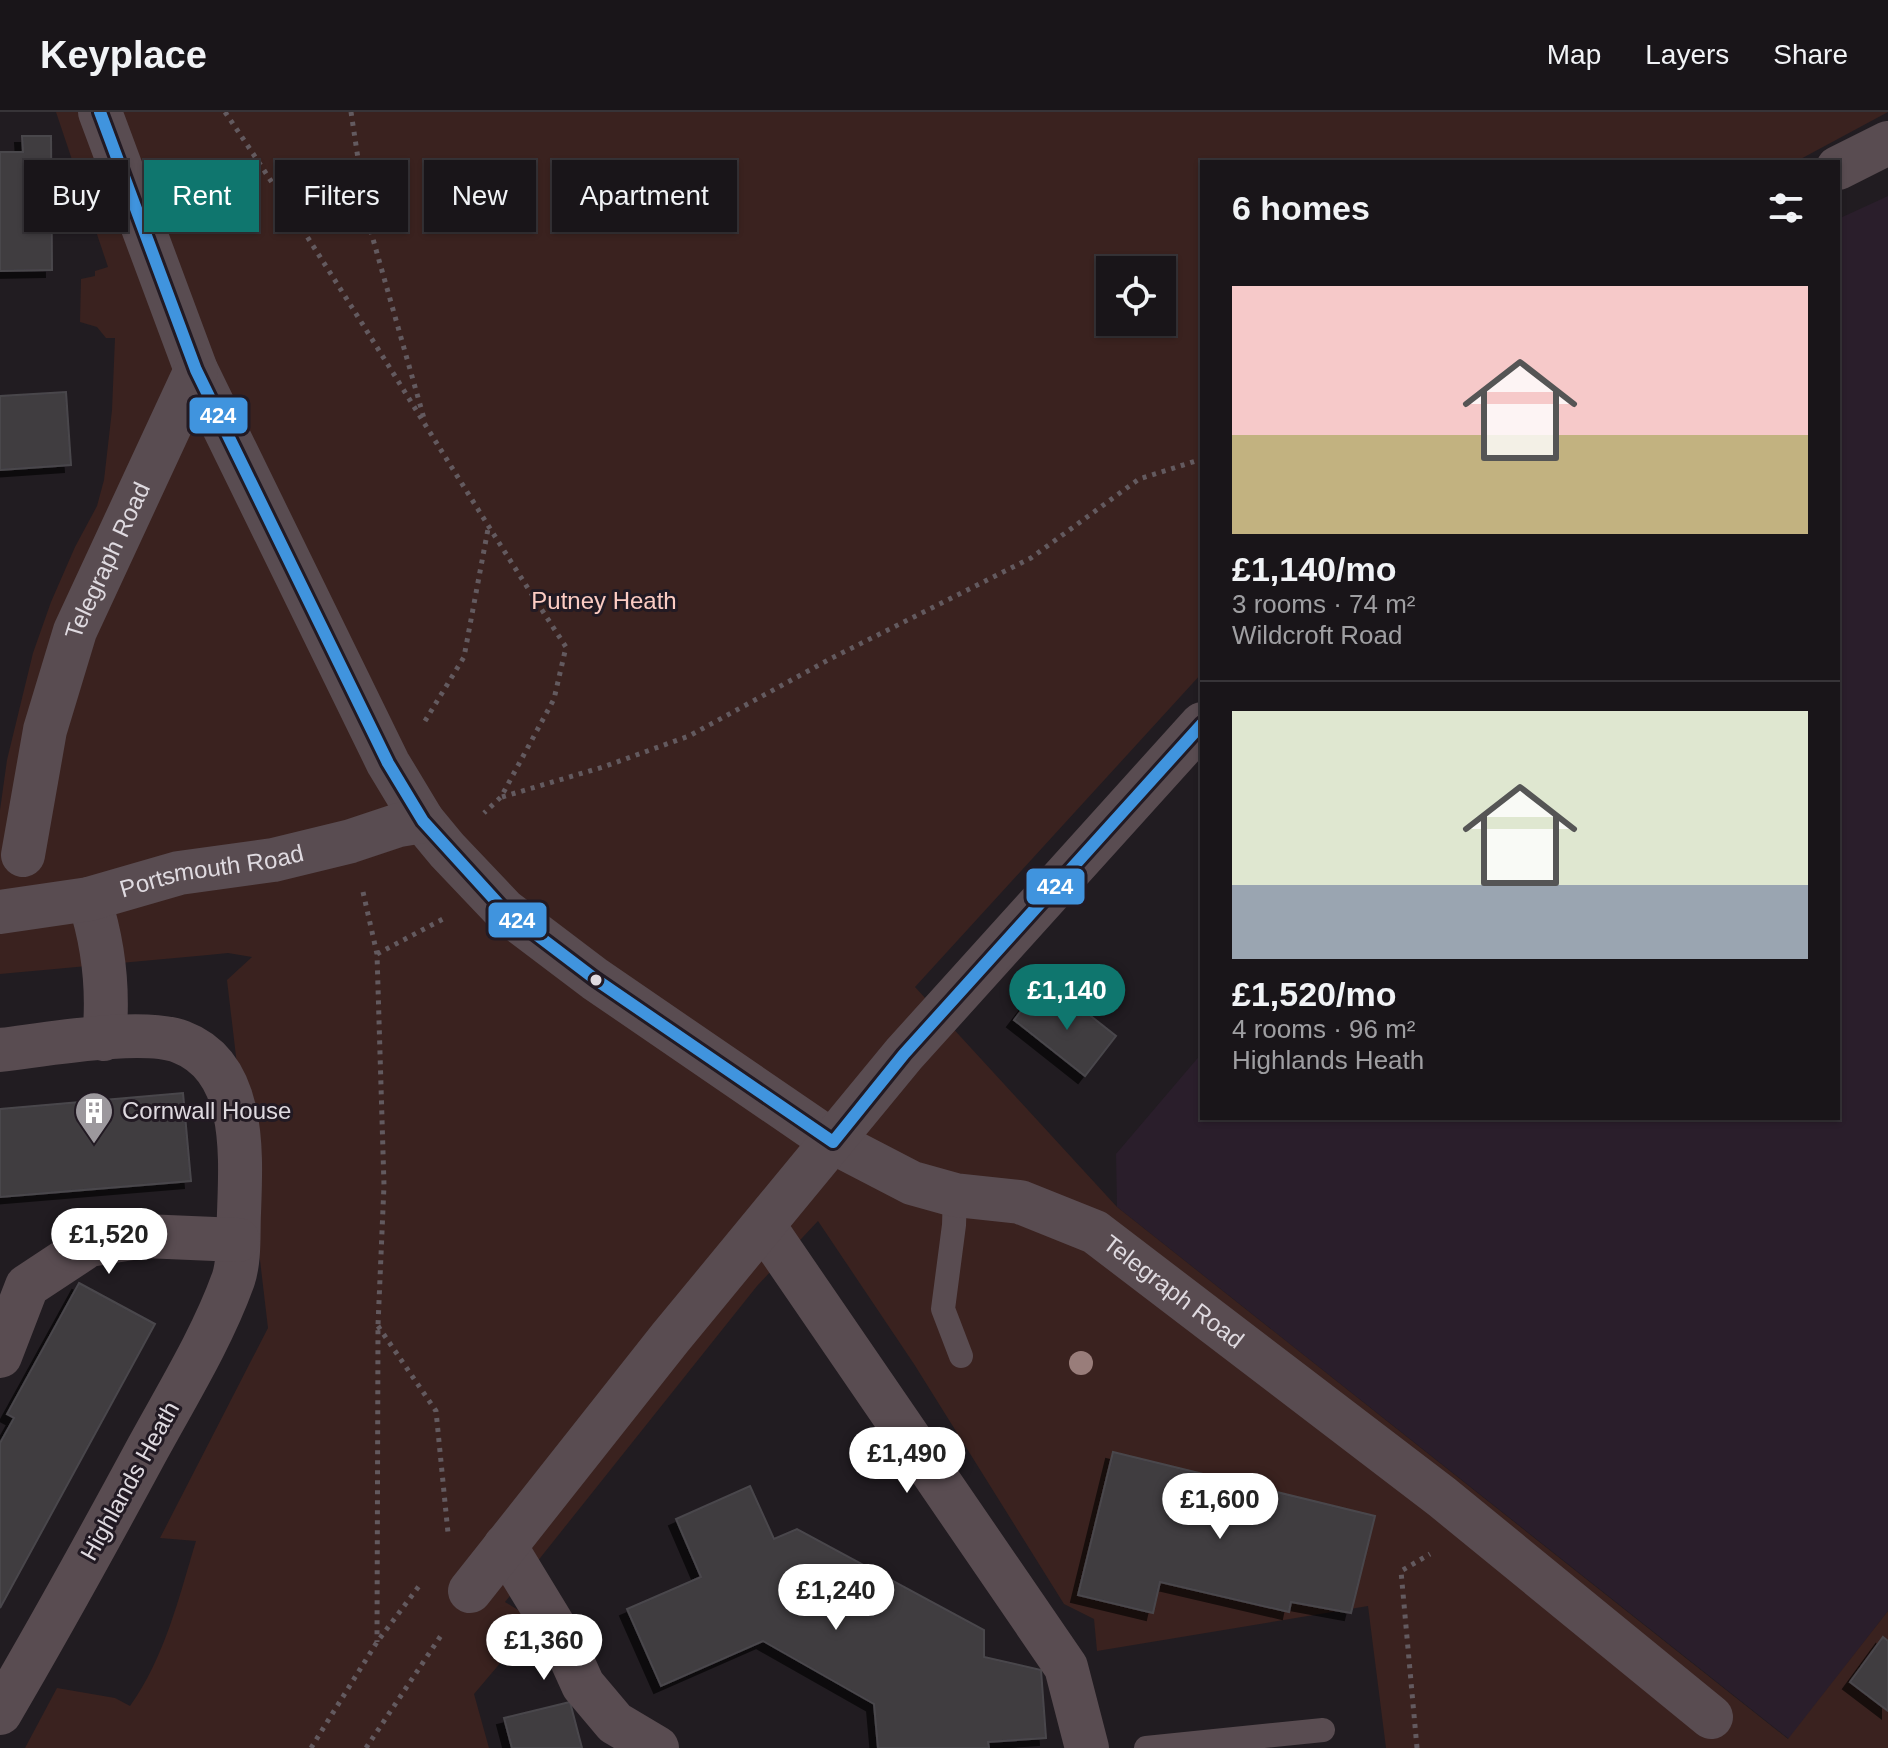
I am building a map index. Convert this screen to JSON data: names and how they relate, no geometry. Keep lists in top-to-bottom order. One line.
{"streets":{"street":["Telegraph Road","Portsmouth Road","Highlands Heath"]},"crossings":[["Telegraph Road","Portsmouth Road"]],"parks":["Putney Heath"],"places":{"building":["Cornwall House"]},"lines":["transit line 424"],"page":{"header":"Keyplace","nav":["Map","Layers","Share"],"chip":["Buy","Rent","Filters","New","Apartment"],"heading":"6 homes","list":[{"name":"£1,140/mo","note":"3 rooms · 74 m² · Wildcroft Road"},{"name":"£1,520/mo","note":"4 rooms · 96 m² · Highlands Heath"}],"price":["£1,140","£1,520","£1,490","£1,600","£1,240","£1,360"]}}
